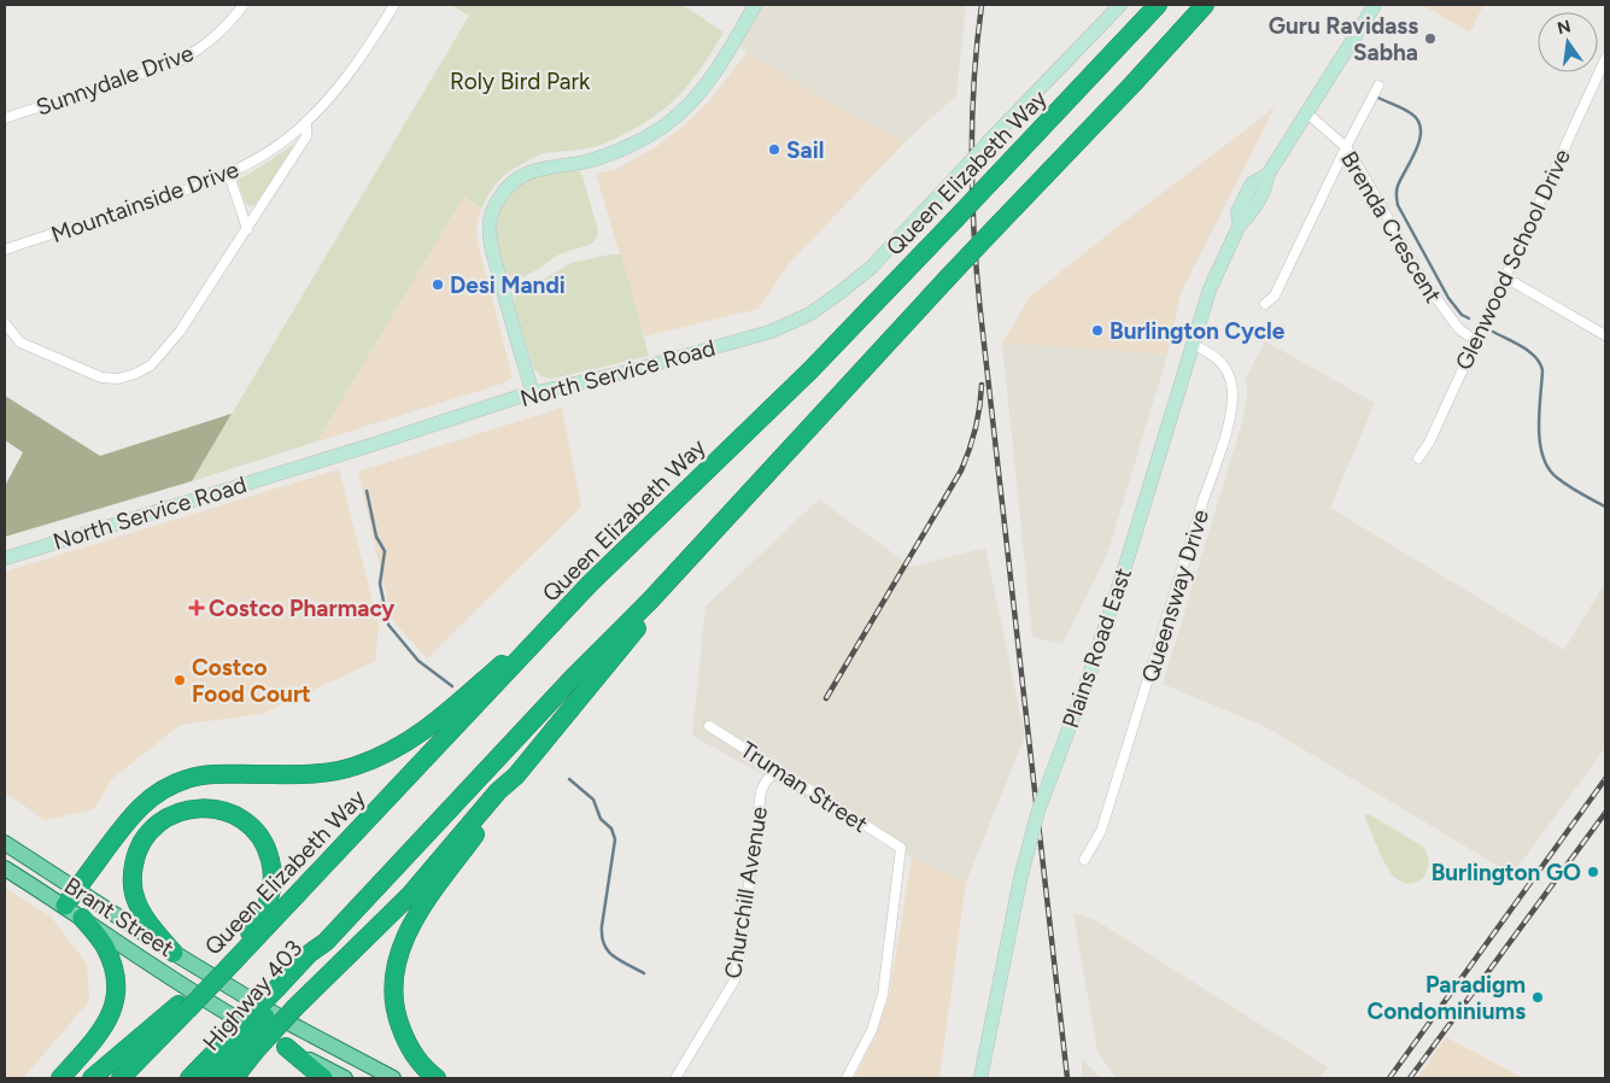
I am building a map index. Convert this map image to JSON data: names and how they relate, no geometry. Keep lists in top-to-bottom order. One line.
{"streets":{"highway":["Queen Elizabeth Way","Highway 403"],"main road":["Brant Street"],"street":["Sunnydale Drive","Mountainside Drive","Brenda Crescent","Glenwood School Drive","North Service Road","Queensway Drive","Plains Road East","Truman Street","Churchill Avenue"]},"crossings":[["Brenda Crescent","Glenwood School Drive"],["Brenda Crescent","Plains Road East"],["Queensway Drive","Plains Road East"],["Truman Street","Churchill Avenue"]],"parks":["Roly Bird Park"],"places":{"other":["Guru Ravidass Sabha","Sail","Desi Mandi","Burlington Cycle","Costco Food Court","Burlington GO","Paradigm Condominiums"],"health":["Costco Pharmacy"]},"north":"top"}
